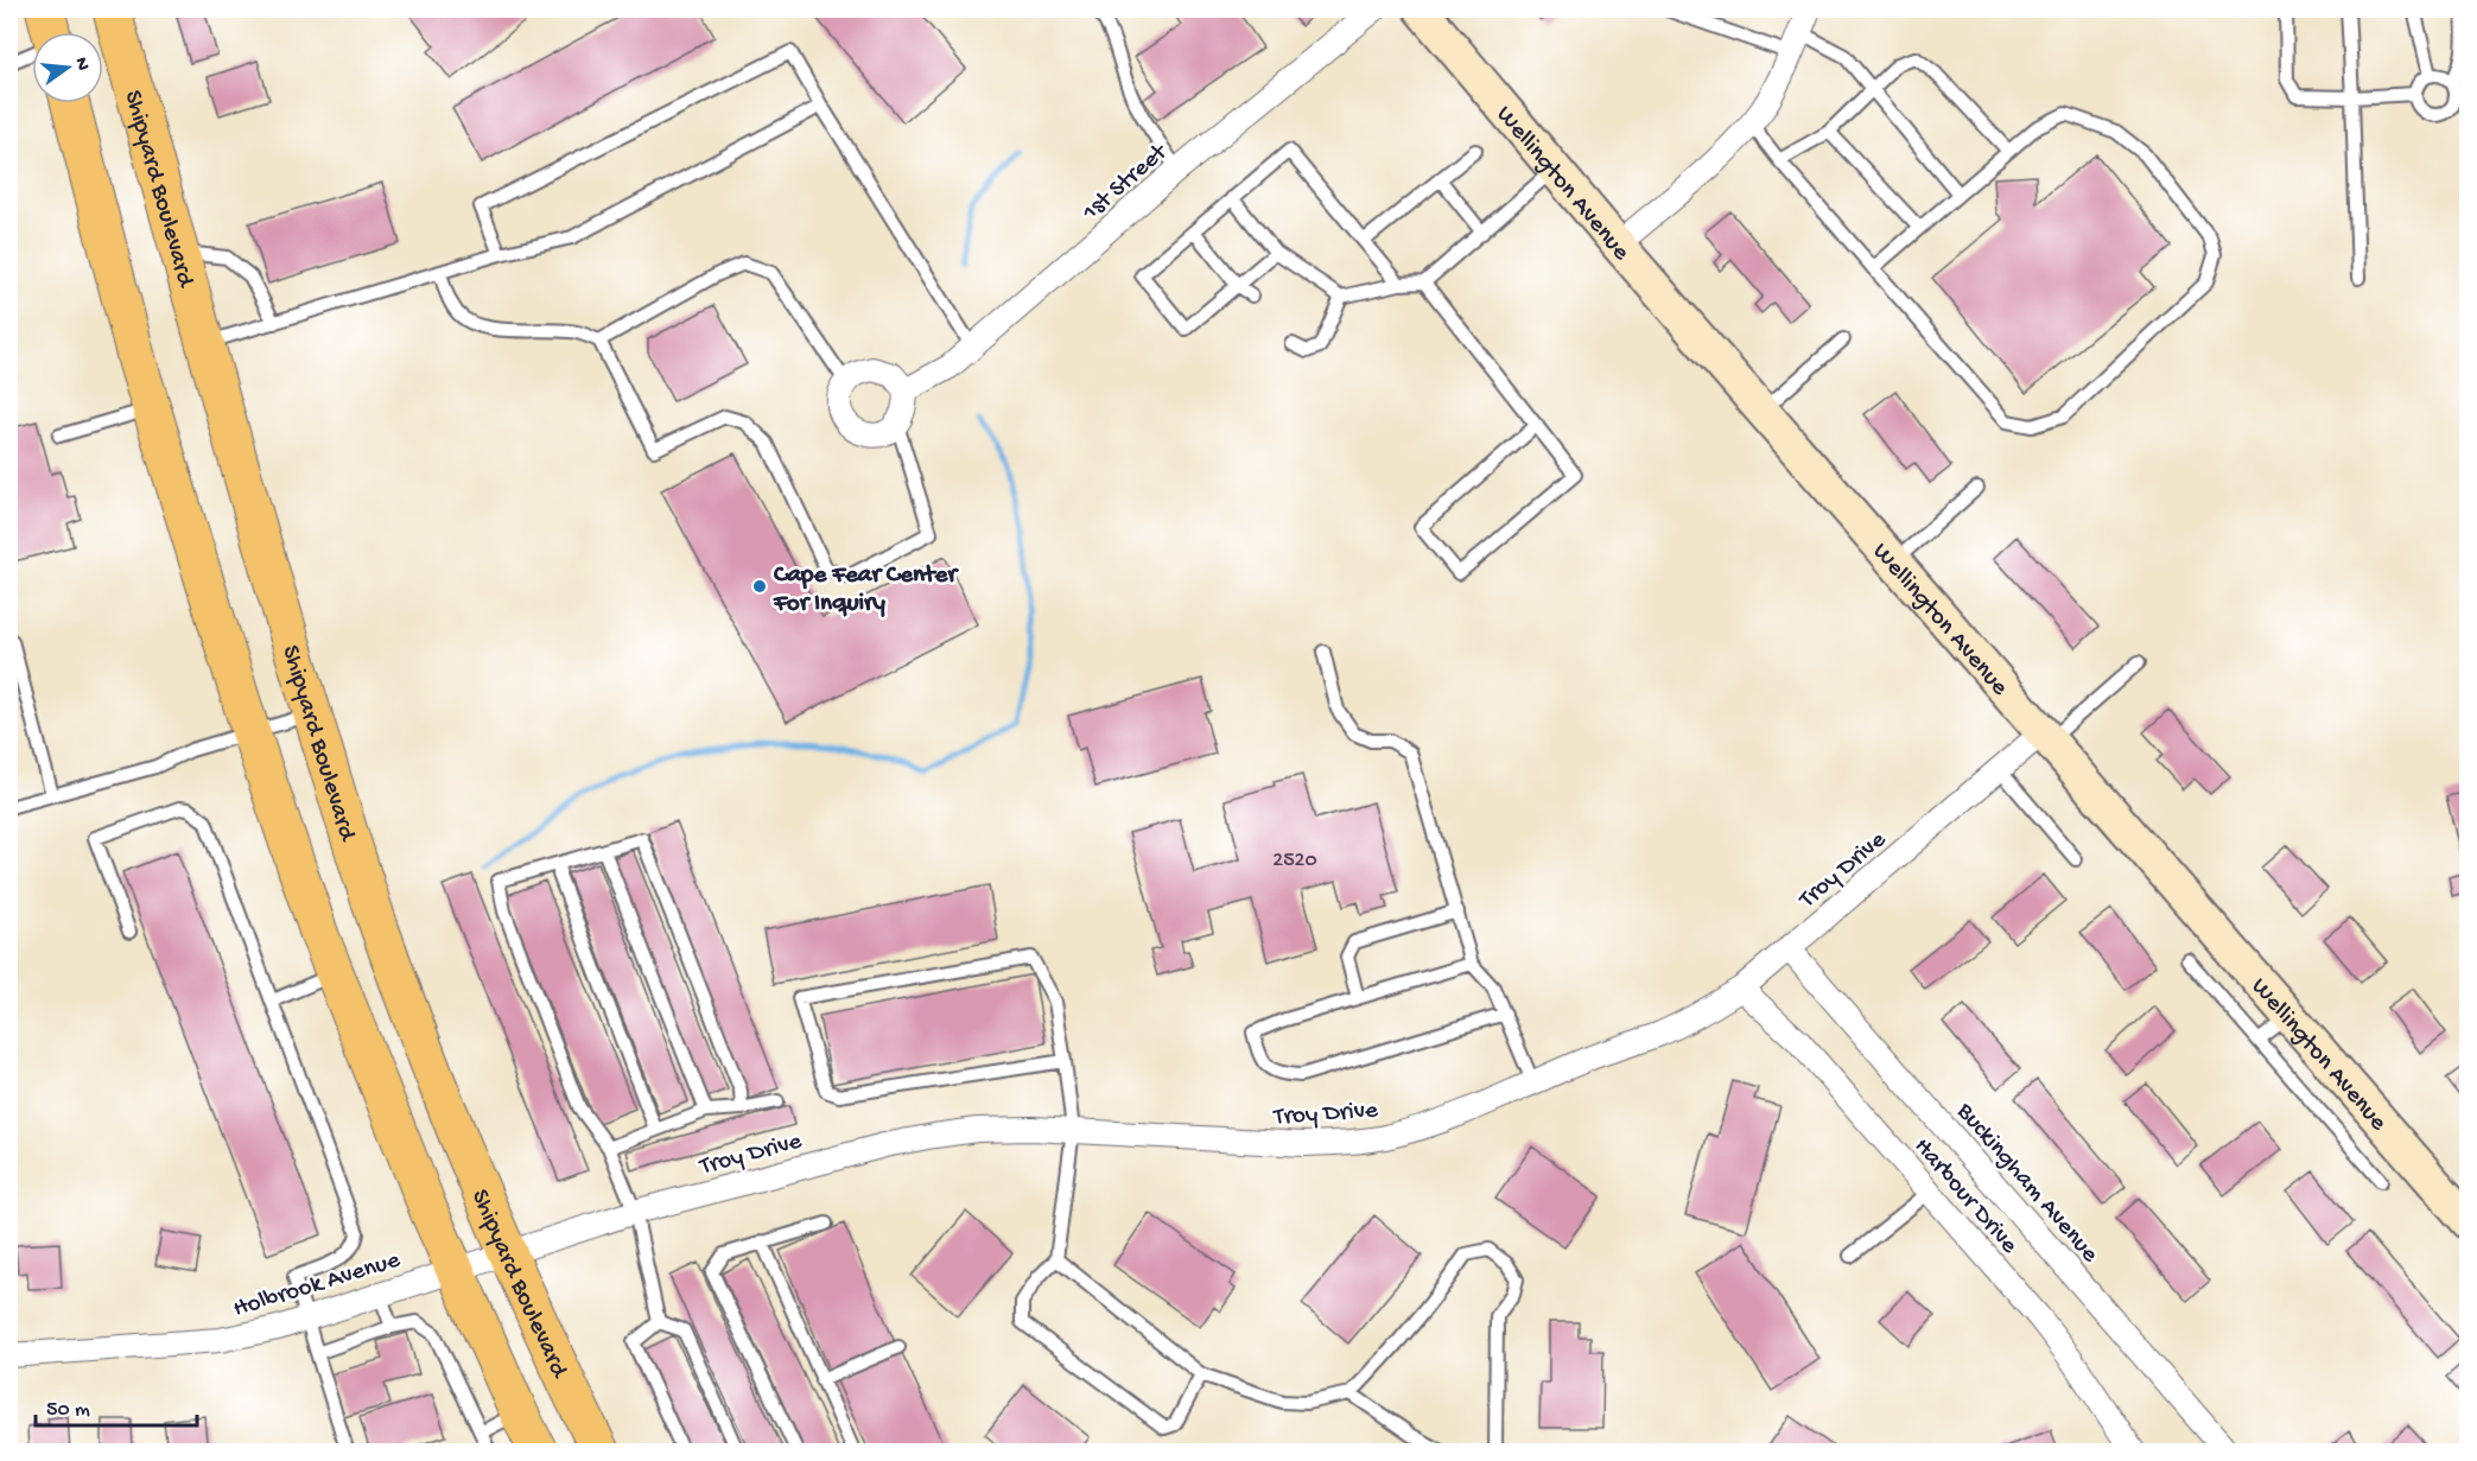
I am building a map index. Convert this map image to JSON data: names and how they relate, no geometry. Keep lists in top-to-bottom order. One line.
{"streets":{"main road":["Shipyard Boulevard"],"street":["1st Street","Wellington Avenue","Troy Drive","Buckingham Avenue","Harbour Drive","Holbrook Avenue"]},"crossings":[["Wellington Avenue","Troy Drive"],["Shipyard Boulevard","Troy Drive"],["Shipyard Boulevard","Holbrook Avenue"],["Troy Drive","Buckingham Avenue"],["Troy Drive","Harbour Drive"],["Troy Drive","Holbrook Avenue"]],"places":["Cape Fear Center For Inquiry"],"house_numbers":["2520"],"scale_bar":"50 m","north":"right"}
